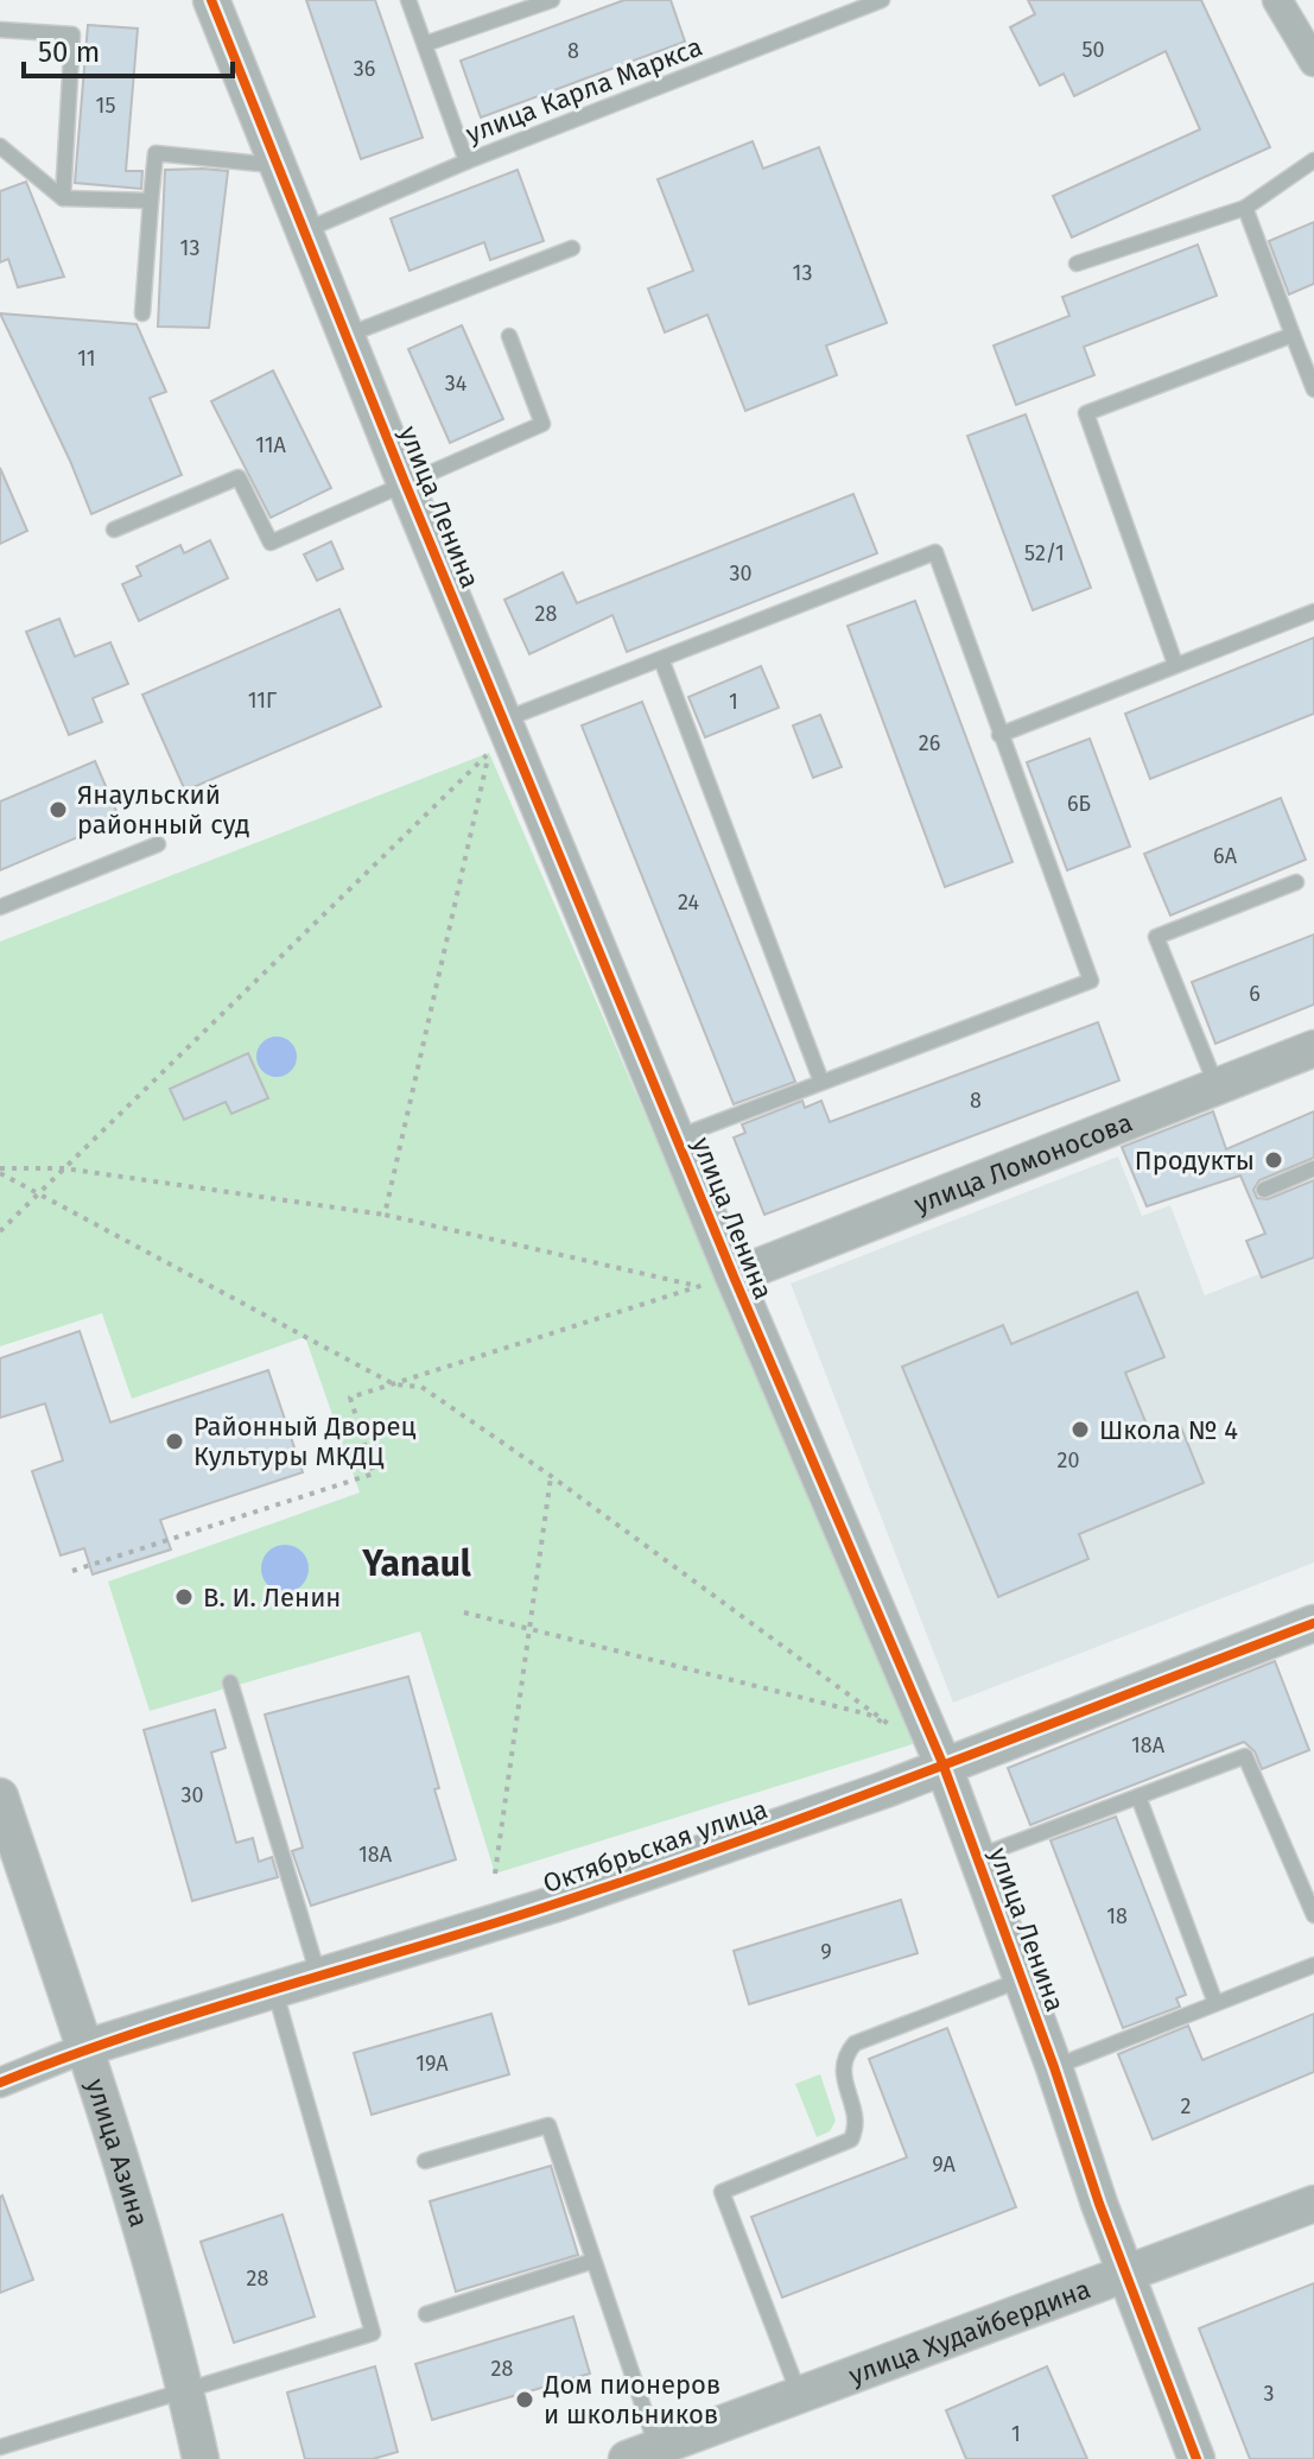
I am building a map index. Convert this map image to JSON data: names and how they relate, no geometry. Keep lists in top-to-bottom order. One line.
{"streets":{"street":["улица Ленина","улица Ломоносова","Октябрьская улица","улица Азина","улица Худайбердина"],"lane":["улица Карла Маркса"]},"crossings":[["улица Карла Маркса","улица Ленина"],["улица Ленина","улица Ломоносова"],["улица Ленина","Октябрьская улица"],["улица Ленина","улица Худайбердина"],["Октябрьская улица","улица Азина"]],"districts":["Yanaul"],"places":["Янаульский районный суд","Продукты","Школа № 4","Районный Дворец Культуры МКДЦ","В. И. Ленин","Дом пионеров и школьников"],"house_numbers":["50","8","36","15","13","13","11","34","11А","52/1","30","28","11Г","1","26","6Б","6А","24","6","8","20","18А","30","18А","18","9","19А","2","9А","28","28","3","1"],"scale_bar":"50 m"}
